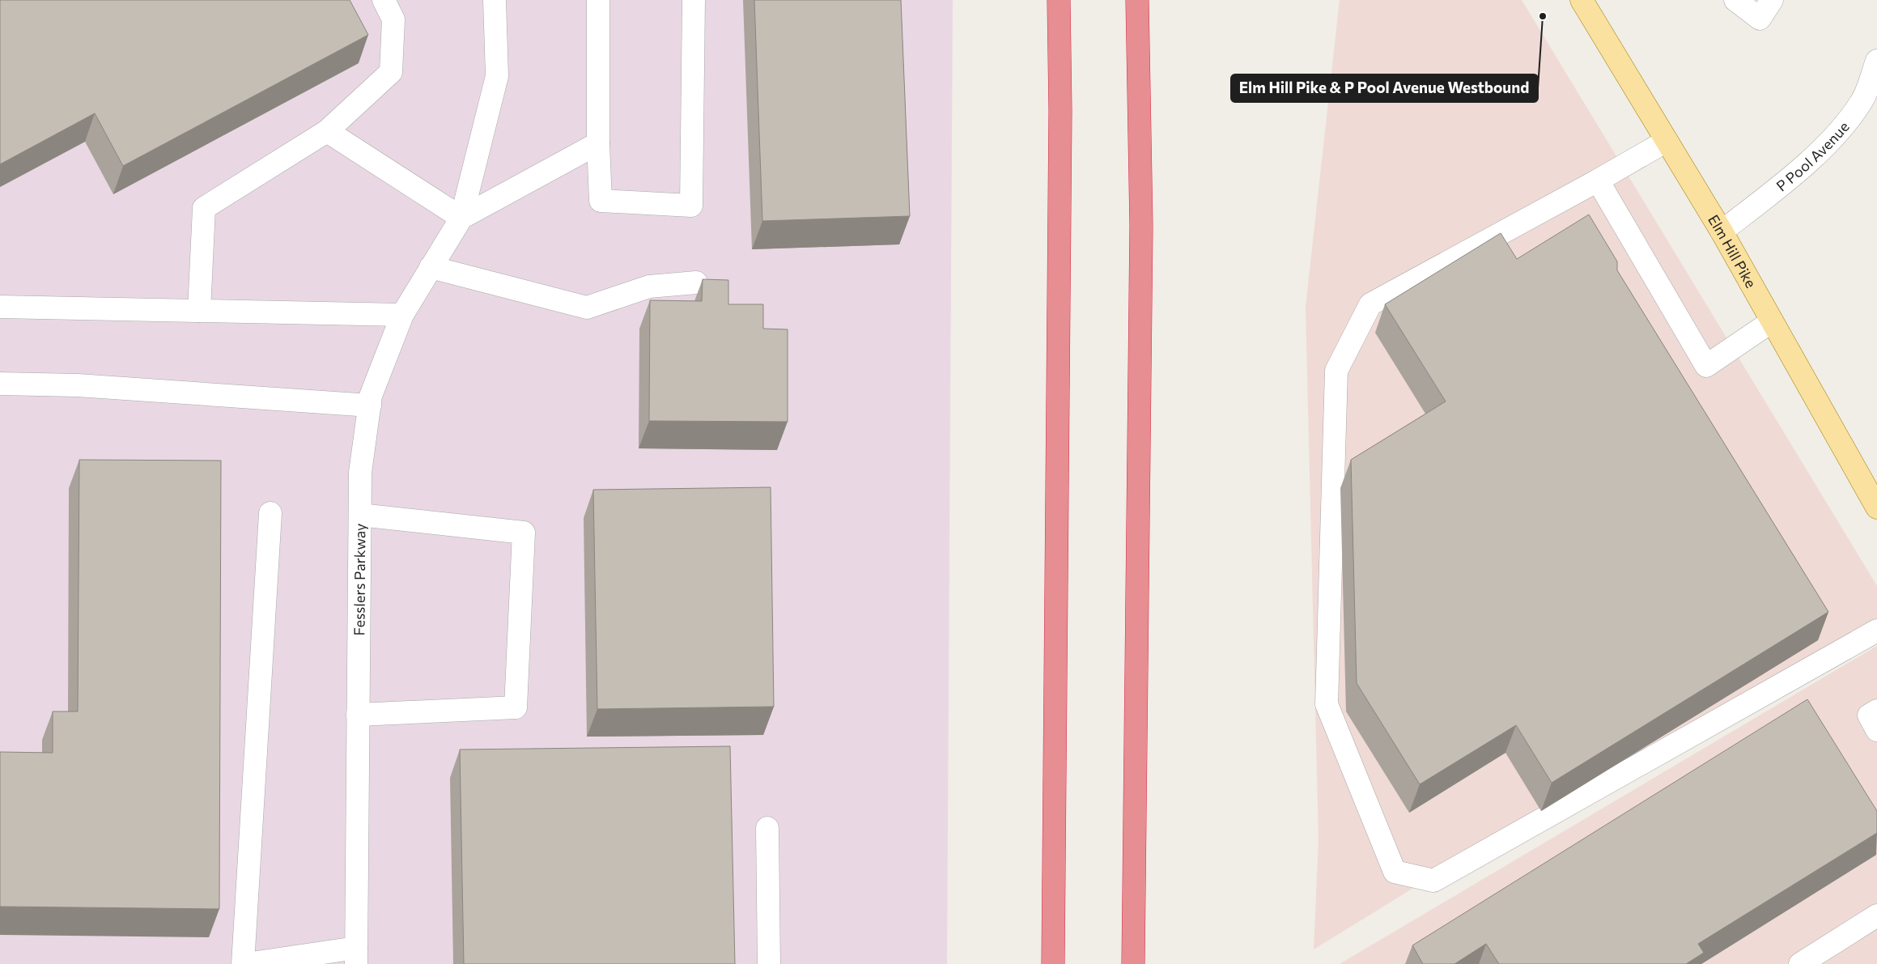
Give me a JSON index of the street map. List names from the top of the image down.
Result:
{
  "streets": {
    "main road": ["Elm Hill Pike"],
    "street": ["P Pool Avenue", "Fesslers Parkway"]
  },
  "crossings": [
    ["P Pool Avenue", "Elm Hill Pike"]
  ],
  "places": ["Elm Hill Pike & P Pool Avenue Westbound"]
}
